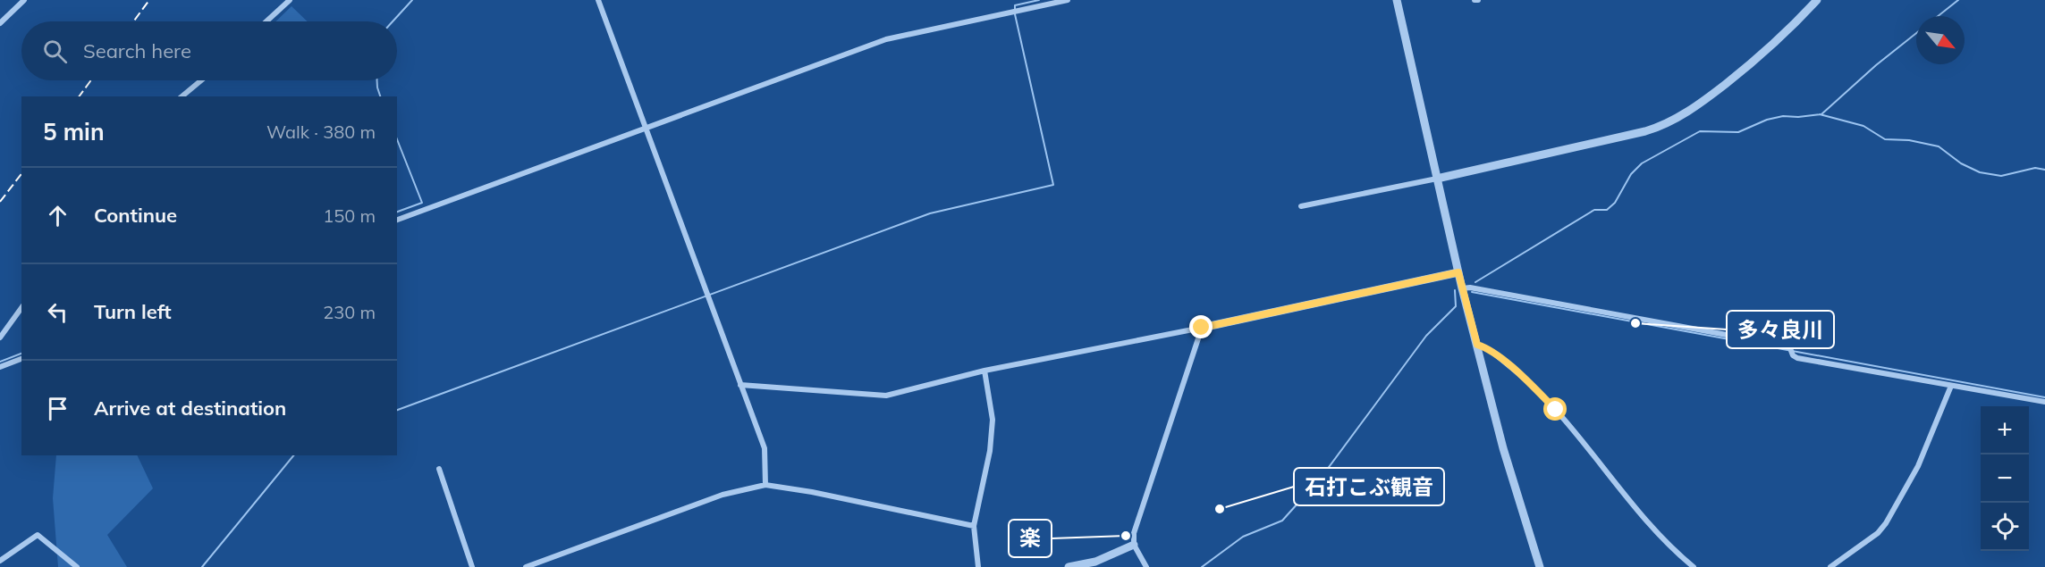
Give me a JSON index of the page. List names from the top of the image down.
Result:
{
  "places": ["多々良川", "石打こぶ観音", "楽"],
  "north": "bottom right",
  "page": {
    "search": "Search here",
    "heading": ["5 min", "Walk · 380 m"],
    "list": [
      ["Continue", "150 m"],
      ["Turn left", "230 m"],
      "Arrive at destination"
    ],
    "map_buttons": ["+", "−"]
  }
}
